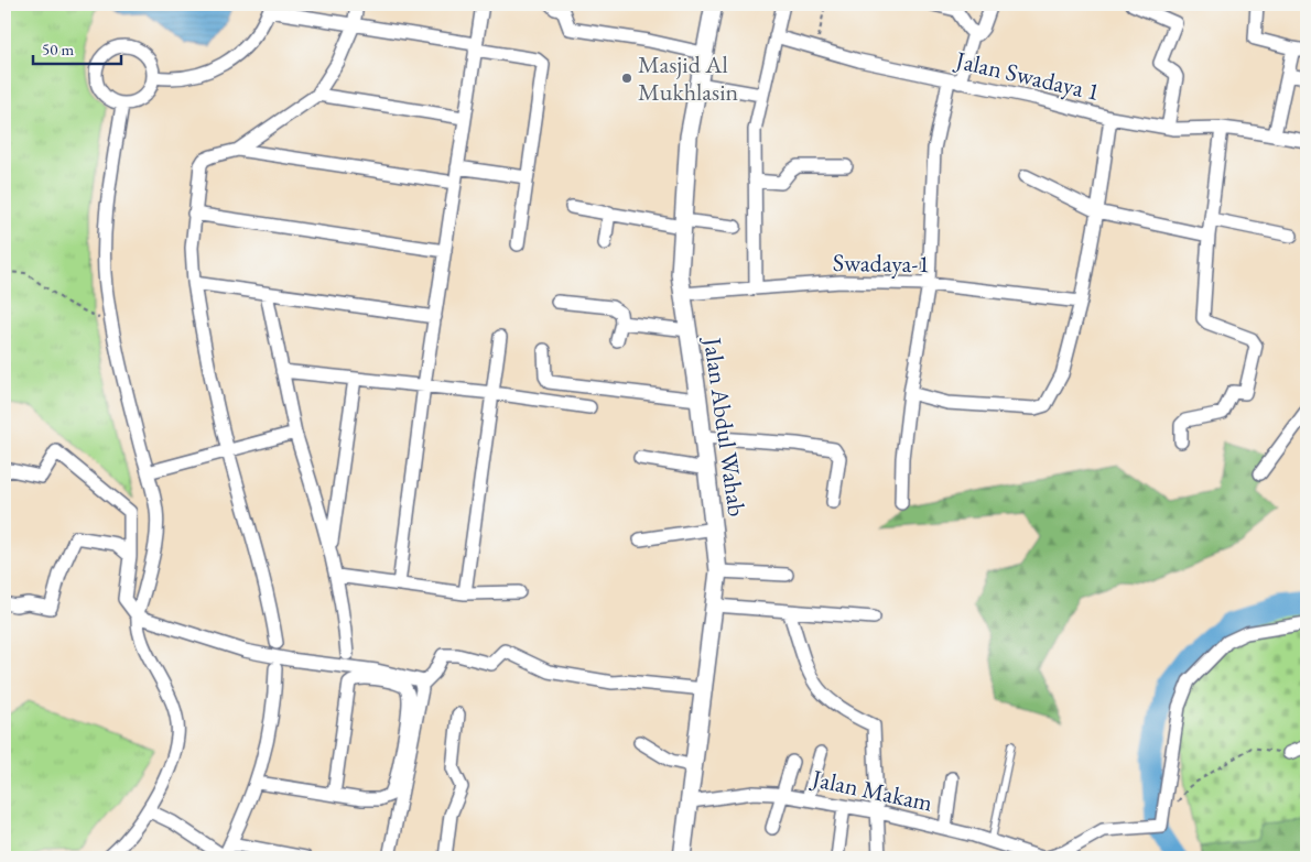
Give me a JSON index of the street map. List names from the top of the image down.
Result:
{
  "streets": {
    "street": [
      "Jalan Swadaya 1",
      "Swadaya-1",
      "Jalan Abdul Wahab",
      "Jalan Makam"
    ]
  },
  "crossings": [
    ["Swadaya-1", "Jalan Abdul Wahab"],
    ["Jalan Abdul Wahab", "Jalan Makam"]
  ],
  "places": ["Masjid Al Mukhlasin"],
  "scale_bar": "50 m"
}
